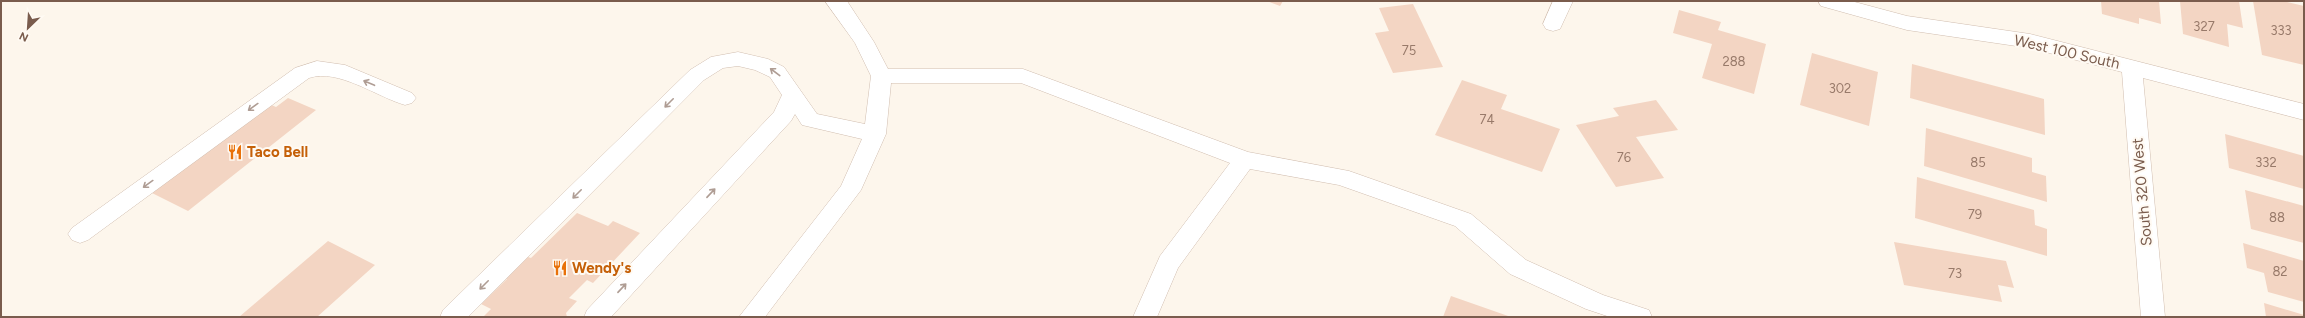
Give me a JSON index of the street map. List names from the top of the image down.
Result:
{
  "streets": {
    "street": ["West 100 South", "South 320 West"]
  },
  "crossings": [
    ["West 100 South", "South 320 West"]
  ],
  "places": {
    "restaurant": ["Taco Bell", "Wendy's"]
  },
  "house_numbers": [
    "327",
    "333",
    "75",
    "288",
    "302",
    "74",
    "76",
    "85",
    "332",
    "79",
    "88",
    "82",
    "73"
  ],
  "north": "bottom left"
}
